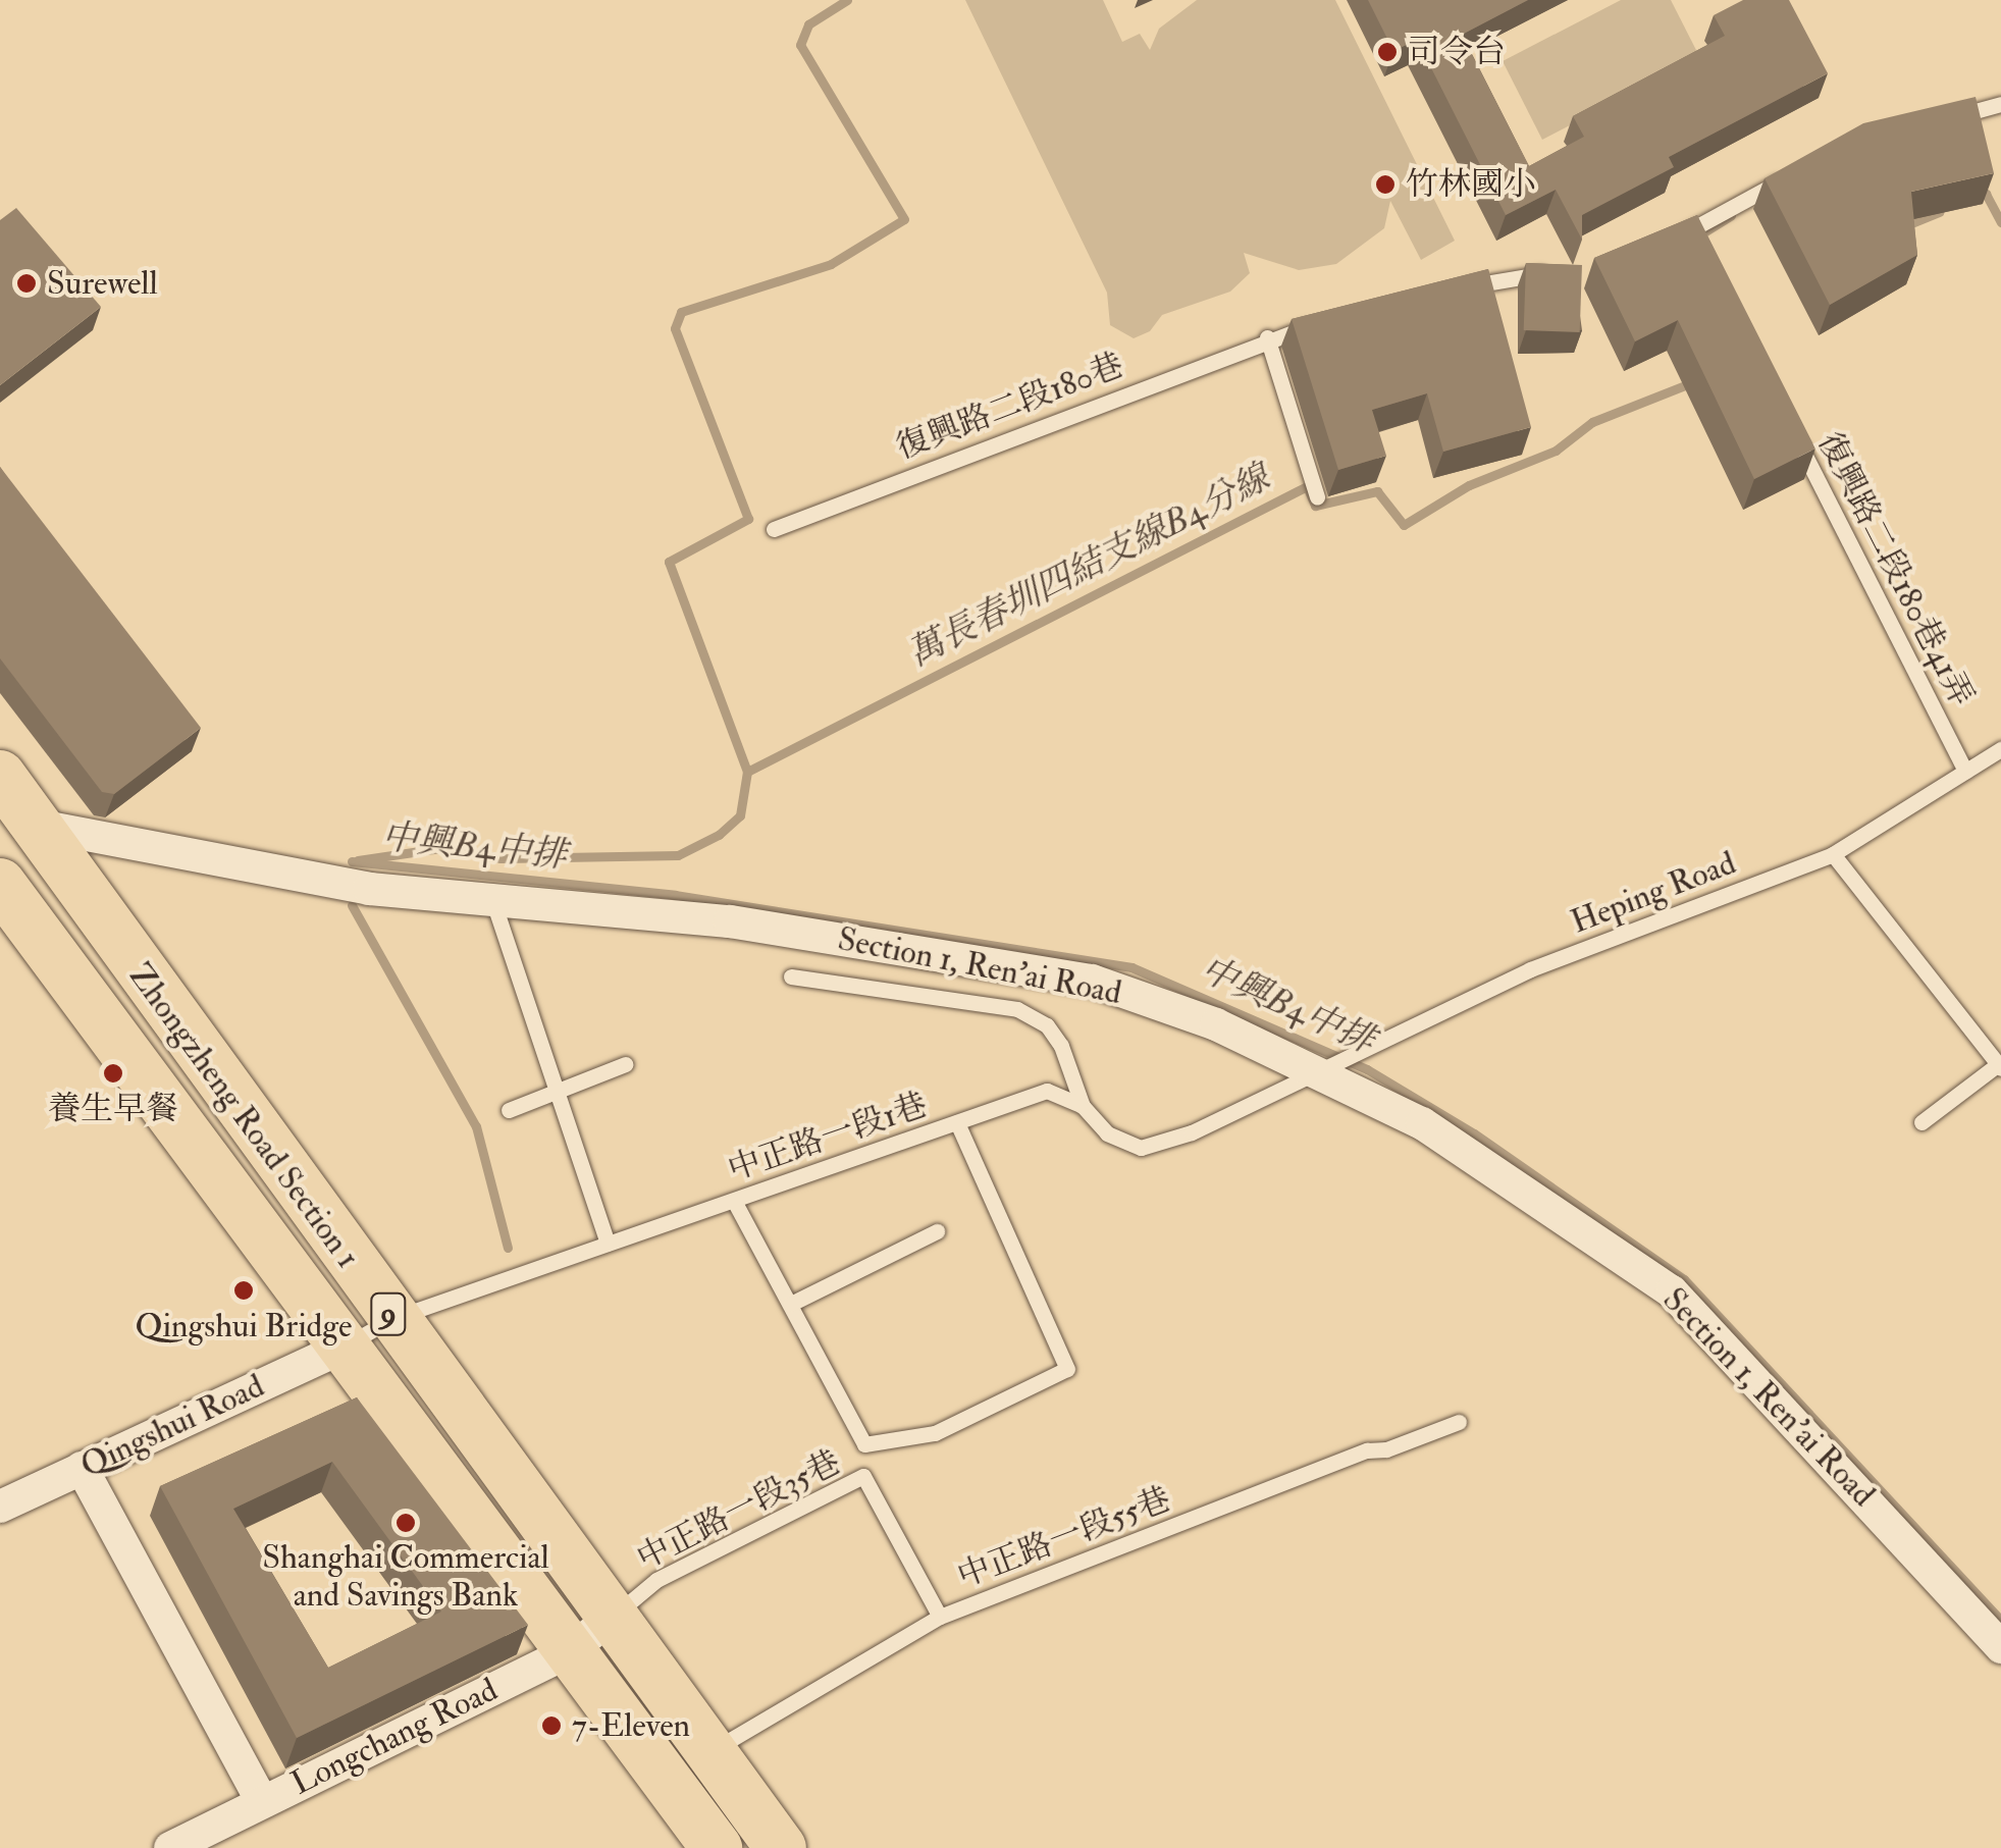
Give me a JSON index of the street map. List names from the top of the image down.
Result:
{
  "streets": {
    "main road": ["Zhongzheng Road Section 1", "9"],
    "street": ["Section 1, Ren'ai Road", "Qingshui Road", "Longchang Road"],
    "lane": [
      "復興路二段180巷",
      "復興路二段180巷41弄",
      "Heping Road",
      "中正路一段1巷",
      "中正路一段35巷",
      "中正路一段55巷"
    ]
  },
  "crossings": [
    ["復興路二段180巷41弄", "Heping Road"],
    ["Heping Road", "Section 1, Ren'ai Road"],
    ["Heping Road", "中正路一段1巷"],
    ["Section 1, Ren'ai Road", "Zhongzheng Road Section 1"],
    ["Section 1, Ren'ai Road", "中正路一段1巷"],
    ["Zhongzheng Road Section 1", "中正路一段1巷"],
    ["Zhongzheng Road Section 1", "Qingshui Road"],
    ["Zhongzheng Road Section 1", "中正路一段35巷"],
    ["Zhongzheng Road Section 1", "中正路一段55巷"],
    ["Zhongzheng Road Section 1", "Longchang Road"],
    ["中正路一段1巷", "Qingshui Road"],
    ["中正路一段35巷", "中正路一段55巷"],
    ["中正路一段35巷", "Longchang Road"]
  ],
  "water": ["萬長春圳四結支線B4分線", "中興B4中排"],
  "places": [
    "司令台",
    "竹林國小",
    "Surewell",
    "養生早餐",
    "Qingshui Bridge",
    "Shanghai Commercial and Savings Bank",
    "7-Eleven"
  ]
}
